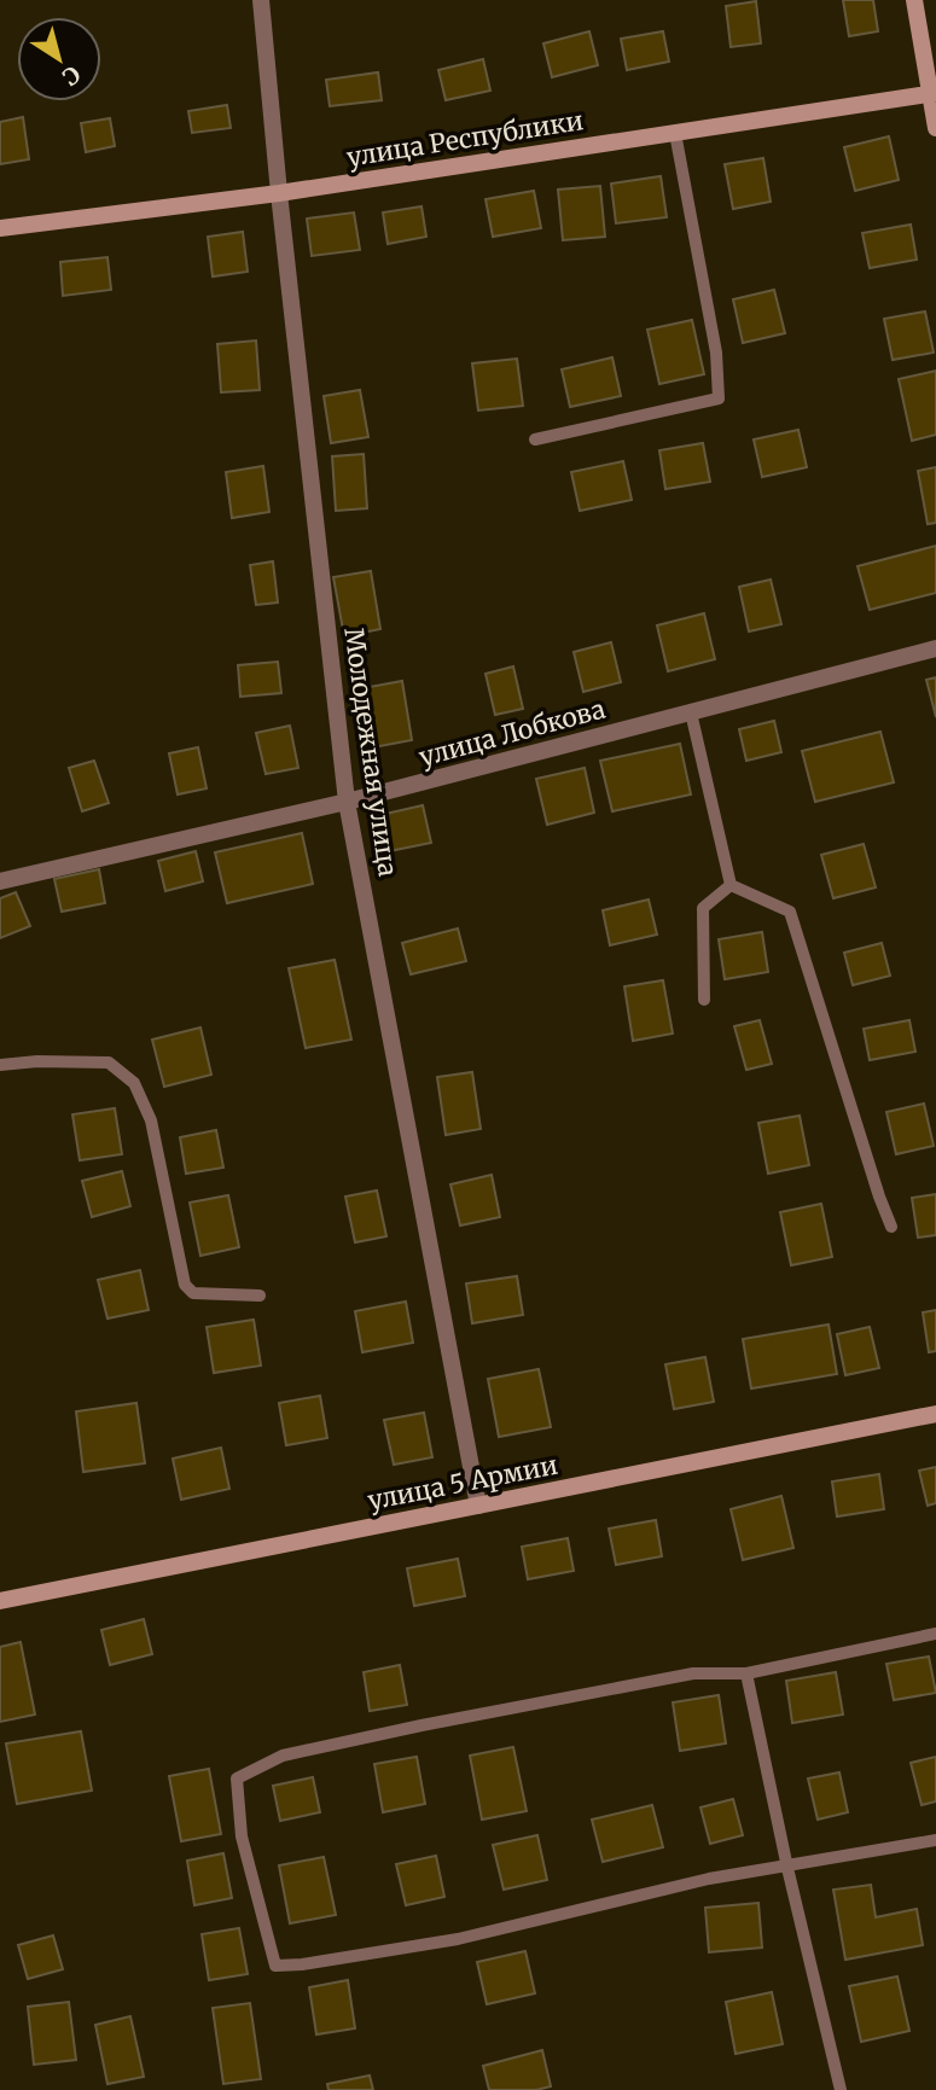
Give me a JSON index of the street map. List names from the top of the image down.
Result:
{
  "streets": {
    "main road": ["улица Республики", "улица 5 Армии"],
    "street": ["улица Лобкова", "Молодежная улица"]
  },
  "crossings": [
    ["улица Республики", "Молодежная улица"],
    ["улица Лобкова", "Молодежная улица"],
    ["Молодежная улица", "улица 5 Армии"]
  ],
  "north": "bottom right"
}
